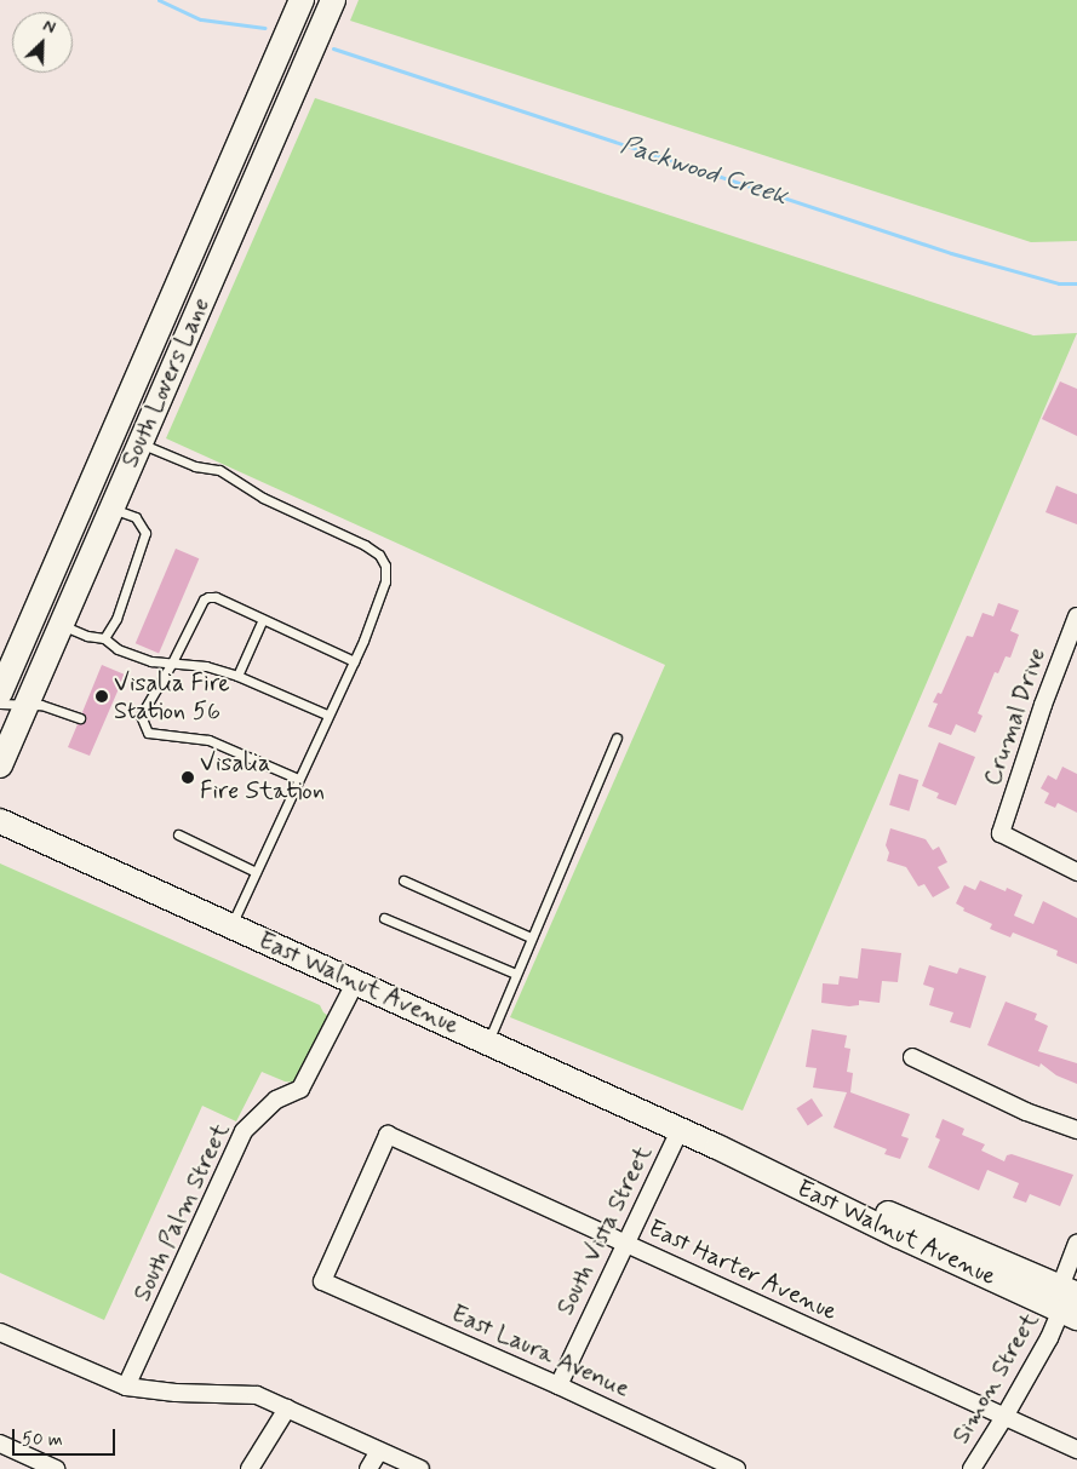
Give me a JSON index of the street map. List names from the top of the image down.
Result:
{
  "streets": {
    "main road": ["South Lovers Lane", "East Walnut Avenue"],
    "street": [
      "Crumal Drive",
      "South Palm Street",
      "South Vista Street",
      "East Harter Avenue",
      "East Laura Avenue",
      "Simon Street"
    ]
  },
  "crossings": [
    ["East Walnut Avenue", "South Palm Street"],
    ["East Walnut Avenue", "South Vista Street"],
    ["East Walnut Avenue", "Simon Street"],
    ["South Vista Street", "East Harter Avenue"],
    ["South Vista Street", "East Laura Avenue"],
    ["East Harter Avenue", "East Laura Avenue"],
    ["East Harter Avenue", "Simon Street"]
  ],
  "water": ["Packwood Creek"],
  "places": ["Visalia Fire Station 56", "Visalia Fire Station"],
  "scale_bar": "50 m",
  "north": "top right"
}
